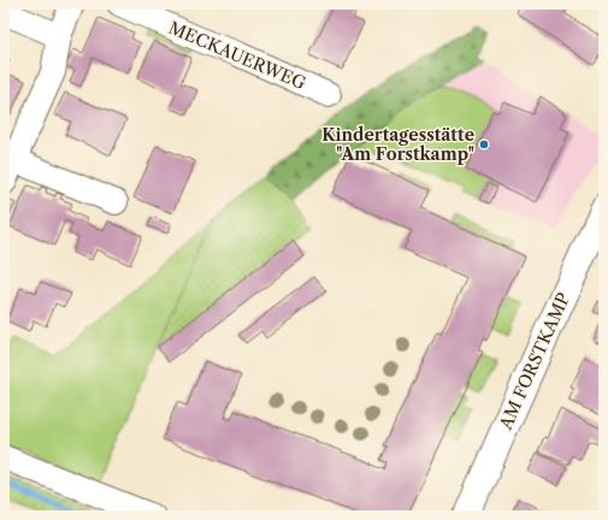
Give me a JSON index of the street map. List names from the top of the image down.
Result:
{
  "streets": {
    "street": ["MECKAUERWEG", "AM FORSTKAMP"]
  },
  "places": ["Kindertagesstätte \"Am Forstkamp\""]
}
